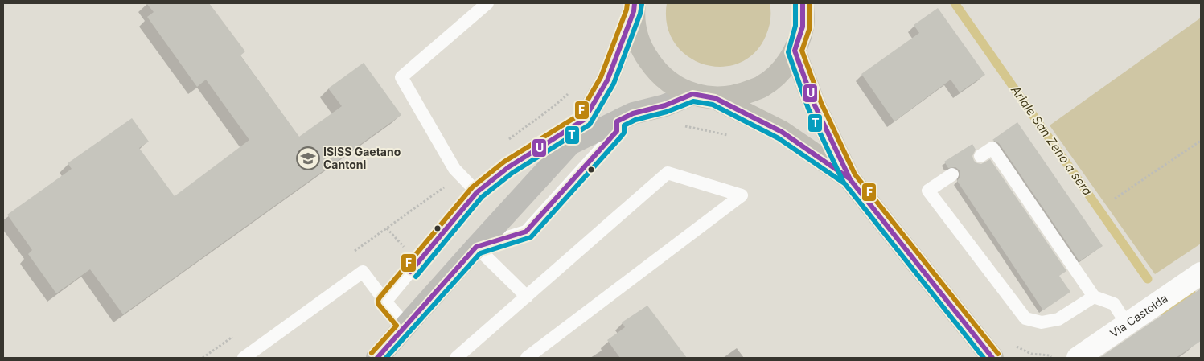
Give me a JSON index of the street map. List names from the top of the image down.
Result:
{
  "streets": {
    "street": ["Via Castolda"]
  },
  "water": ["Ariale San Zeno a sera"],
  "places": {
    "school or university": ["ISISS Gaetano Cantoni"]
  },
  "lines": ["transit line U", "transit line T", "transit line F"]
}
